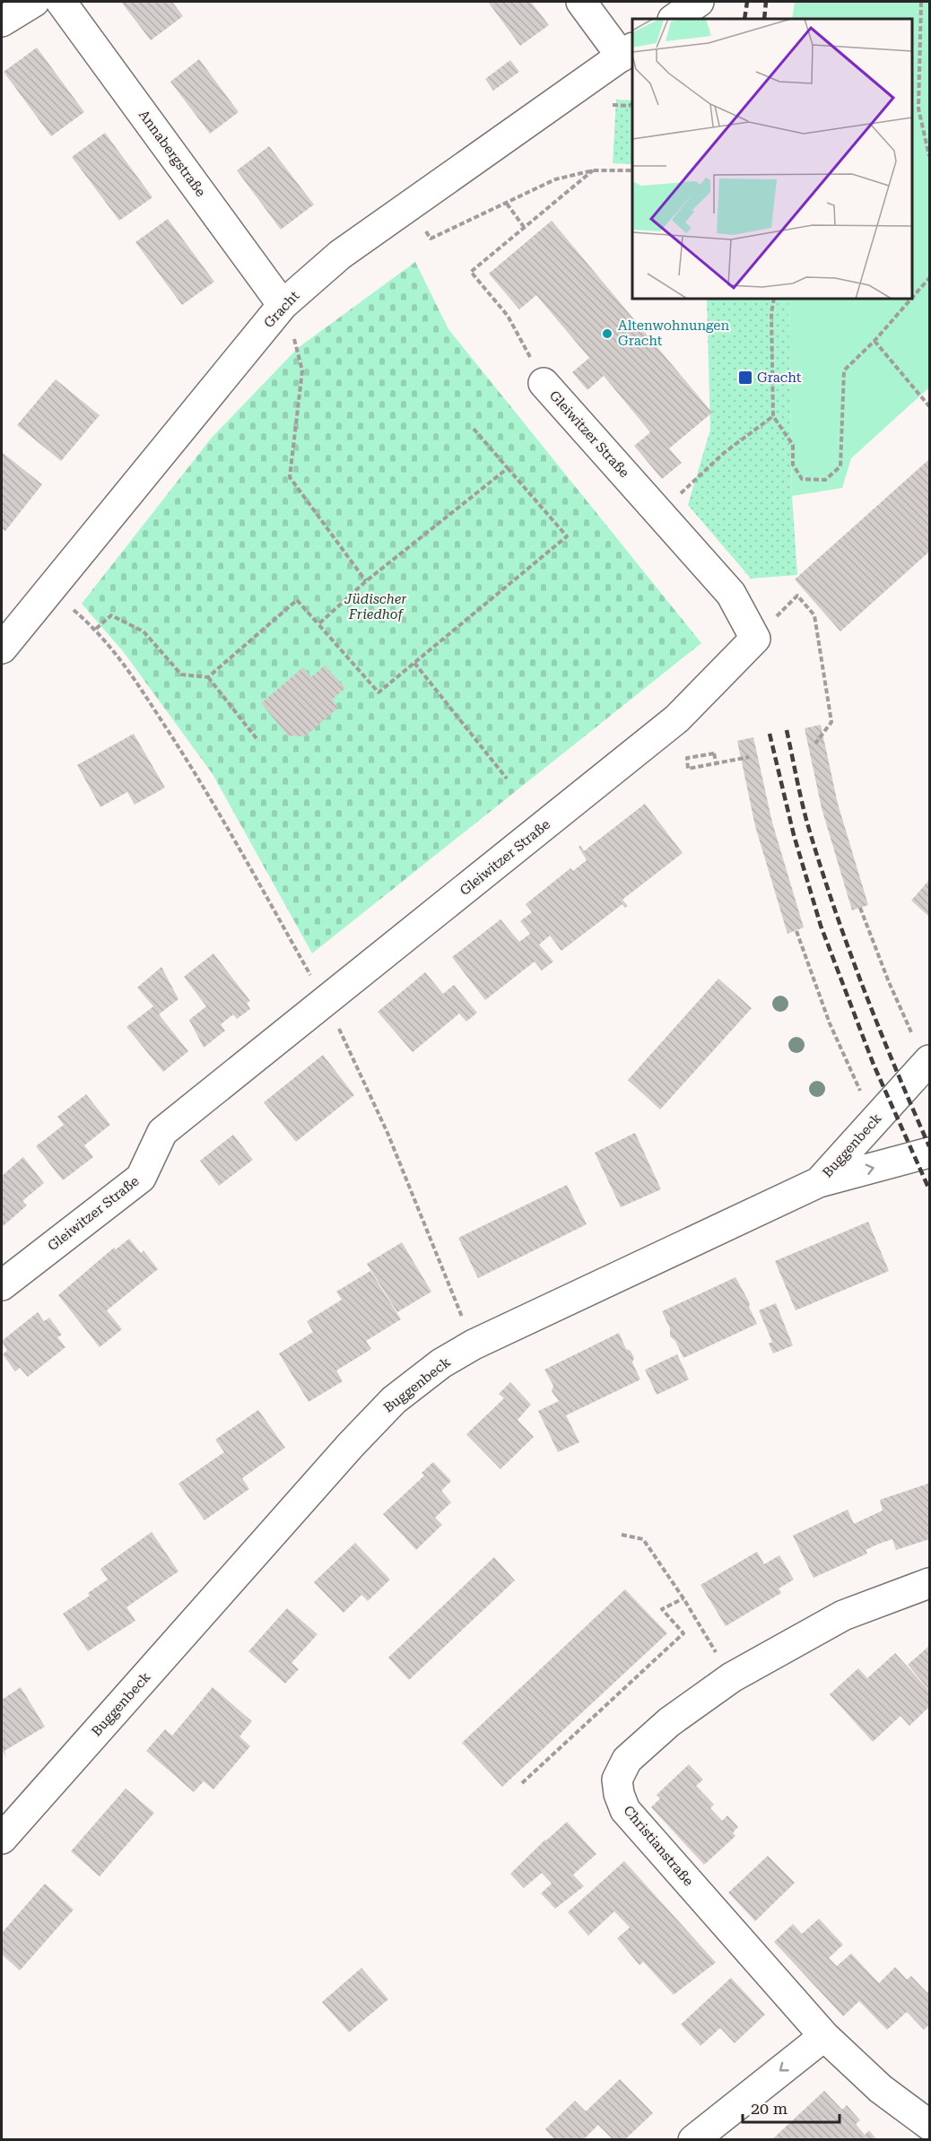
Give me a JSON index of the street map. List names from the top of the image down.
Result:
{
  "streets": {
    "street": [
      "Annabergstraße",
      "Gracht",
      "Gleiwitzer Straße",
      "Buggenbeck",
      "Christianstraße"
    ]
  },
  "crossings": [
    ["Annabergstraße", "Gracht"]
  ],
  "parks": ["Jüdischer Friedhof"],
  "places": {
    "other": ["Altenwohnungen Gracht"],
    "transit": ["Gracht"]
  },
  "scale_bar": "20 m"
}
